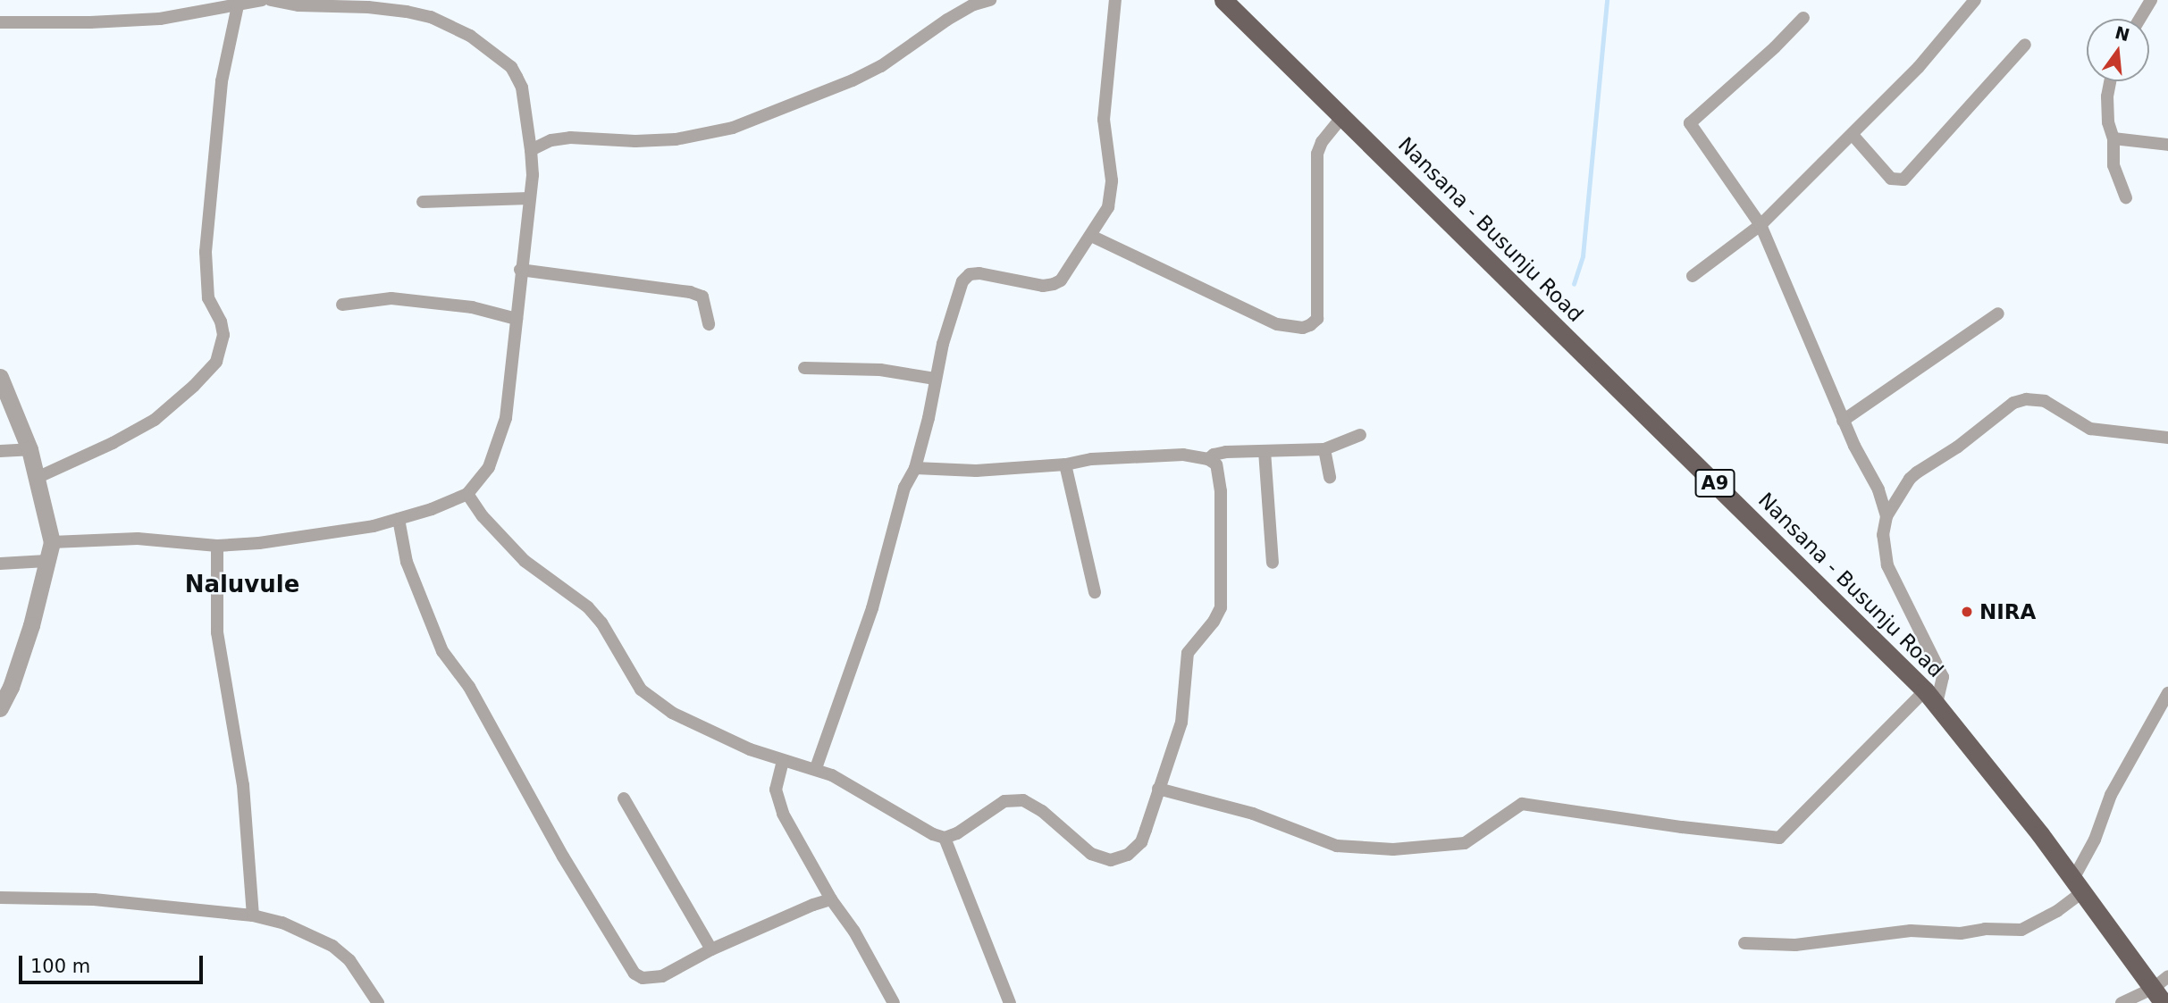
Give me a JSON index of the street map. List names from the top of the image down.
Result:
{
  "streets": {
    "main road": ["Nansana - Busunju Road", "A9"]
  },
  "districts": ["Naluvule"],
  "places": ["NIRA"],
  "scale_bar": "100 m",
  "north": "top"
}
